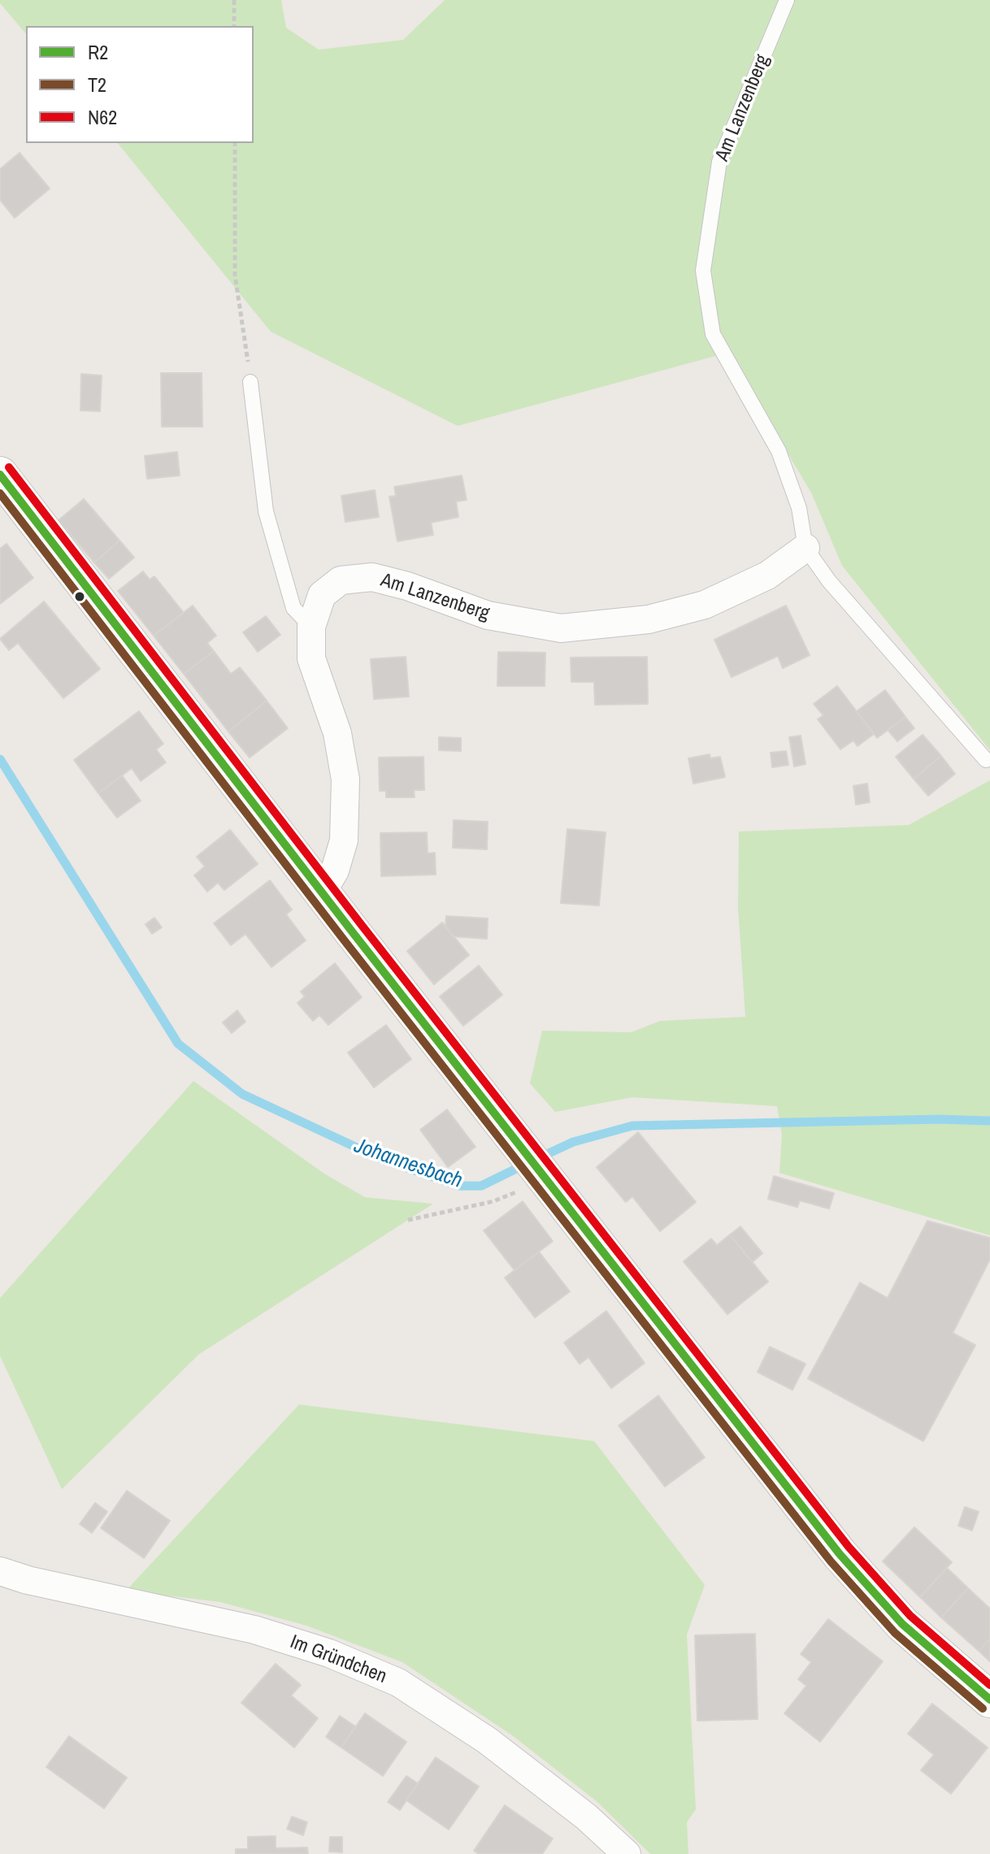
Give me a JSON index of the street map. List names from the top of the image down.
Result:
{
  "streets": {
    "street": ["Am Lanzenberg", "Im Gründchen"]
  },
  "water": ["Johannesbach"],
  "lines": ["transit line N62", "transit line R2", "transit line T2"],
  "legend": ["R2", "T2", "N62"]
}
